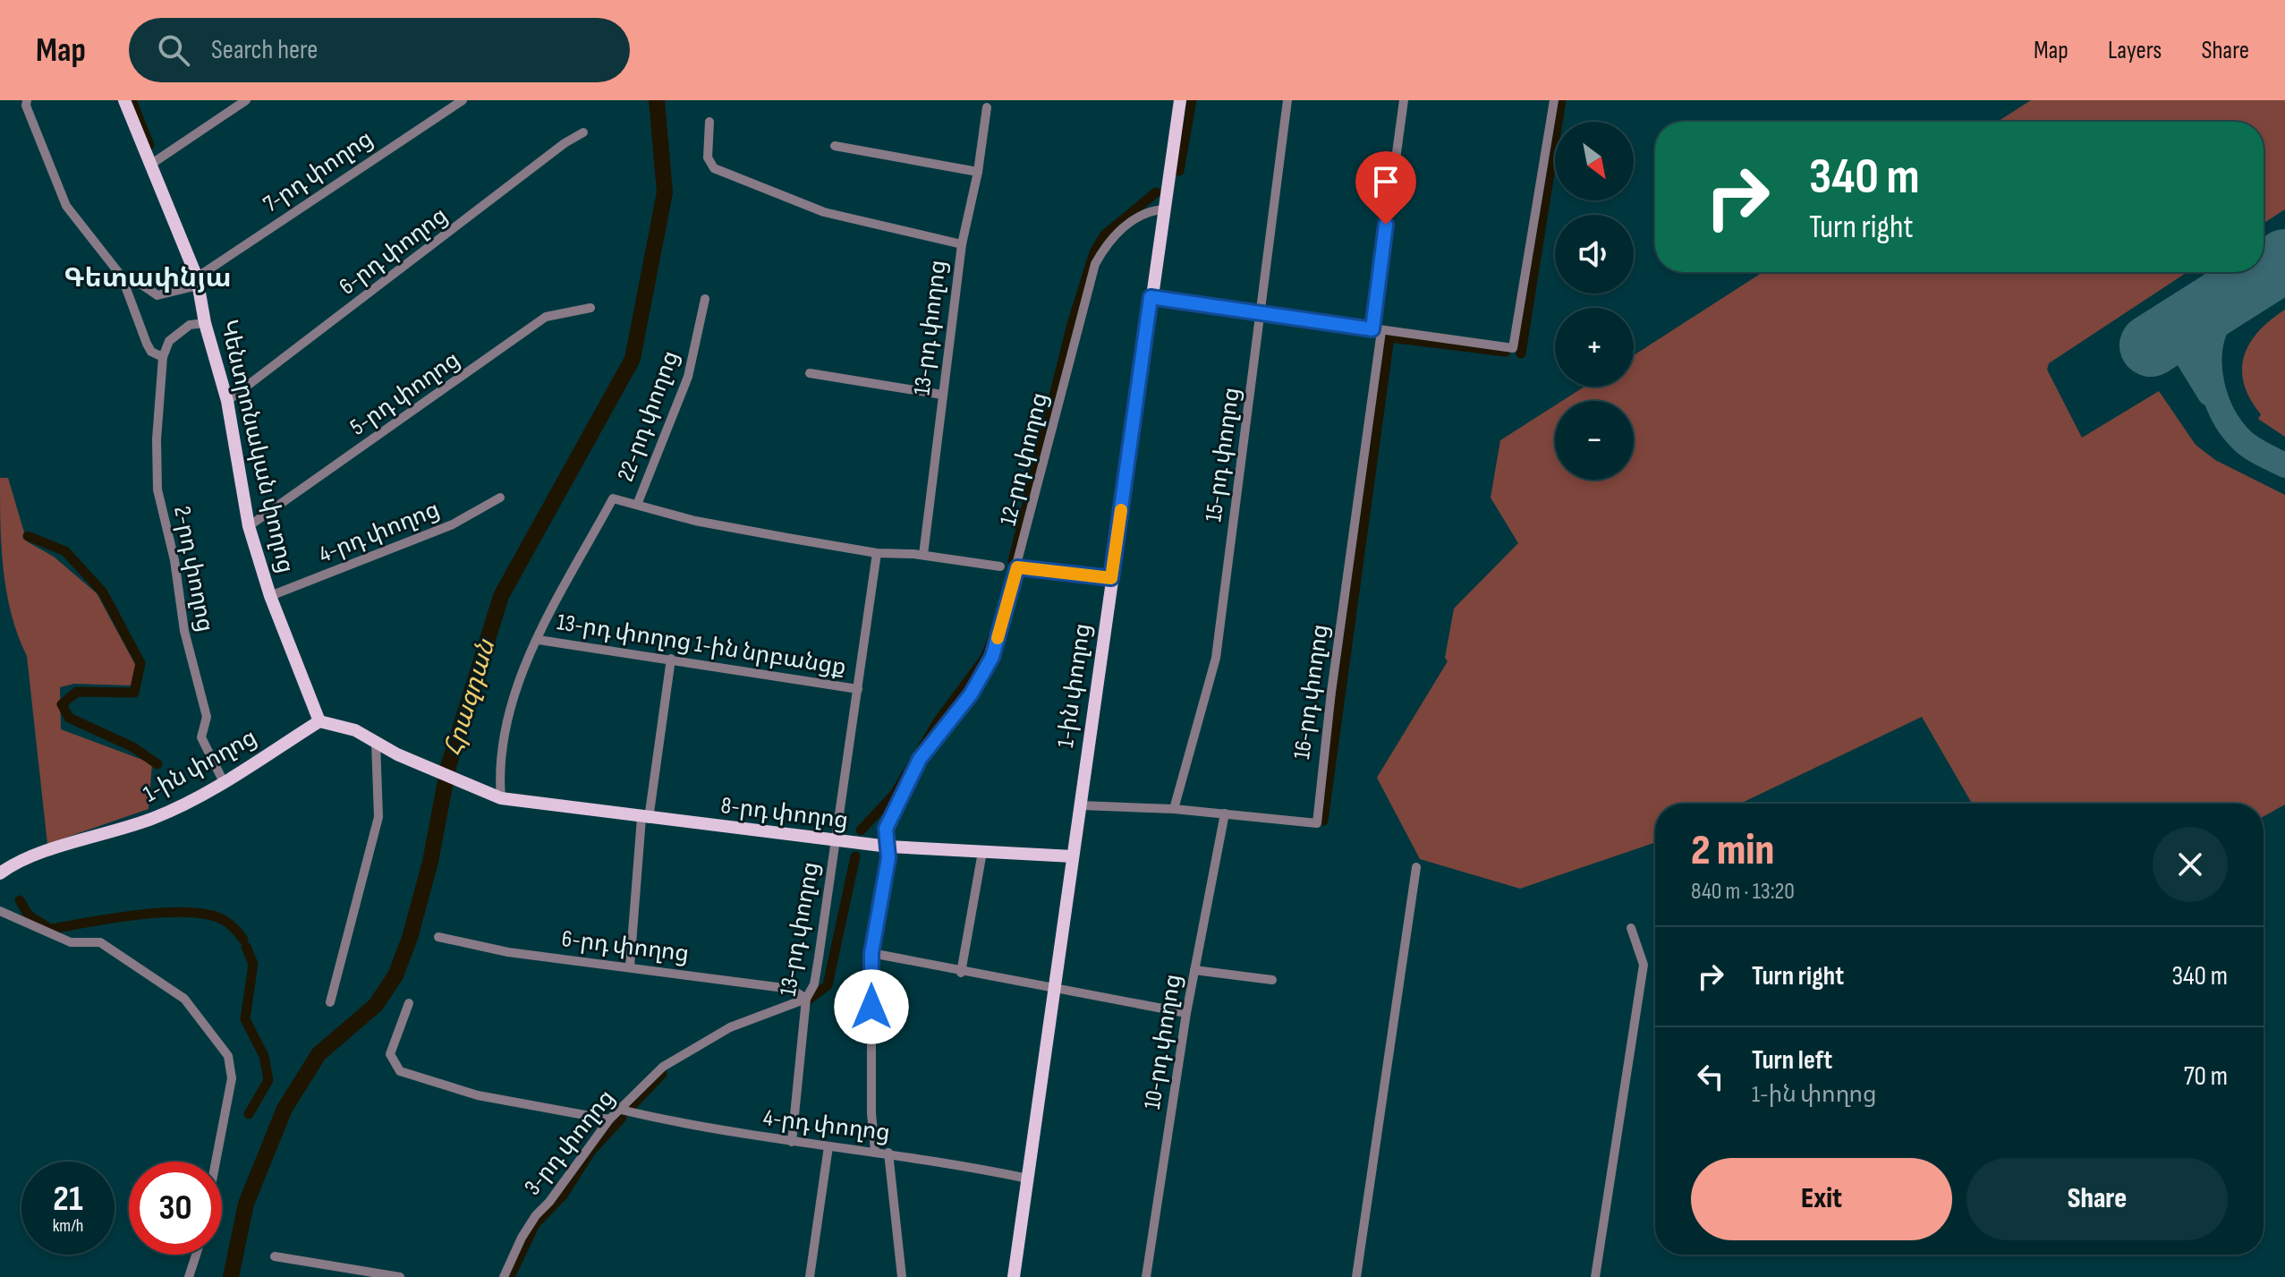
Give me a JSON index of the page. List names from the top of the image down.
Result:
{
  "streets": {
    "main road": ["Կենտրոնական փողոց", "1-ին փողոց", "8-րդ փողոց"],
    "street": [
      "7-րդ փողոց",
      "6-րդ փողոց",
      "13-րդ փողոց",
      "5-րդ փողոց",
      "22-րդ փողոց",
      "15-րդ փողոց",
      "12-րդ փողոց",
      "4-րդ փողոց",
      "2-րդ փողոց",
      "13-րդ փողոց 1-ին նրբանցք",
      "16-րդ փողոց",
      "10-րդ փողոց",
      "3-րդ փողոց"
    ]
  },
  "crossings": [
    ["7-րդ փողոց", "Կենտրոնական փողոց"],
    ["6-րդ փողոց", "13-րդ փողոց"],
    ["6-րդ փողոց", "Կենտրոնական փողոց"],
    ["6-րդ փողոց", "3-րդ փողոց"],
    ["13-րդ փողոց", "4-րդ փողոց"],
    ["13-րդ փողոց", "13-րդ փողոց 1-ին նրբանցք"],
    ["13-րդ փողոց", "8-րդ փողոց"],
    ["13-րդ փողոց", "3-րդ փողոց"],
    ["5-րդ փողոց", "Կենտրոնական փողոց"],
    ["Կենտրոնական փողոց", "4-րդ փողոց"],
    ["Կենտրոնական փողոց", "1-ին փողոց"],
    ["15-րդ փողոց", "16-րդ փողոց"],
    ["12-րդ փողոց", "4-րդ փողոց"],
    ["12-րդ փողոց", "1-ին փողոց"],
    ["12-րդ փողոց", "8-րդ փողոց"],
    ["4-րդ փողոց", "1-ին փողոց"],
    ["4-րդ փողոց", "3-րդ փողոց"],
    ["2-րդ փողոց", "1-ին փողոց"],
    ["1-ին փողոց", "16-րդ փողոց"],
    ["1-ին փողոց", "8-րդ փողոց"],
    ["16-րդ փողոց", "10-րդ փողոց"]
  ],
  "districts": ["Գետափնյա"],
  "water": ["Հրազդան"],
  "north": "bottom right",
  "page": {
    "header": "Map",
    "search": "Search here",
    "nav": ["Map", "Layers", "Share"],
    "map_buttons": ["+", "−"],
    "turn": ["340 m", "Turn right"],
    "heading": ["2 min", "840 m · 13:20"],
    "list": [
      {
        "name": "Turn right",
        "value": "340 m"
      },
      {
        "name": "Turn left",
        "note": "1-ին փողոց",
        "value": "70 m"
      }
    ],
    "buttons": ["Exit", "Share"],
    "speed": "21 km/h",
    "limit": "30"
  }
}
